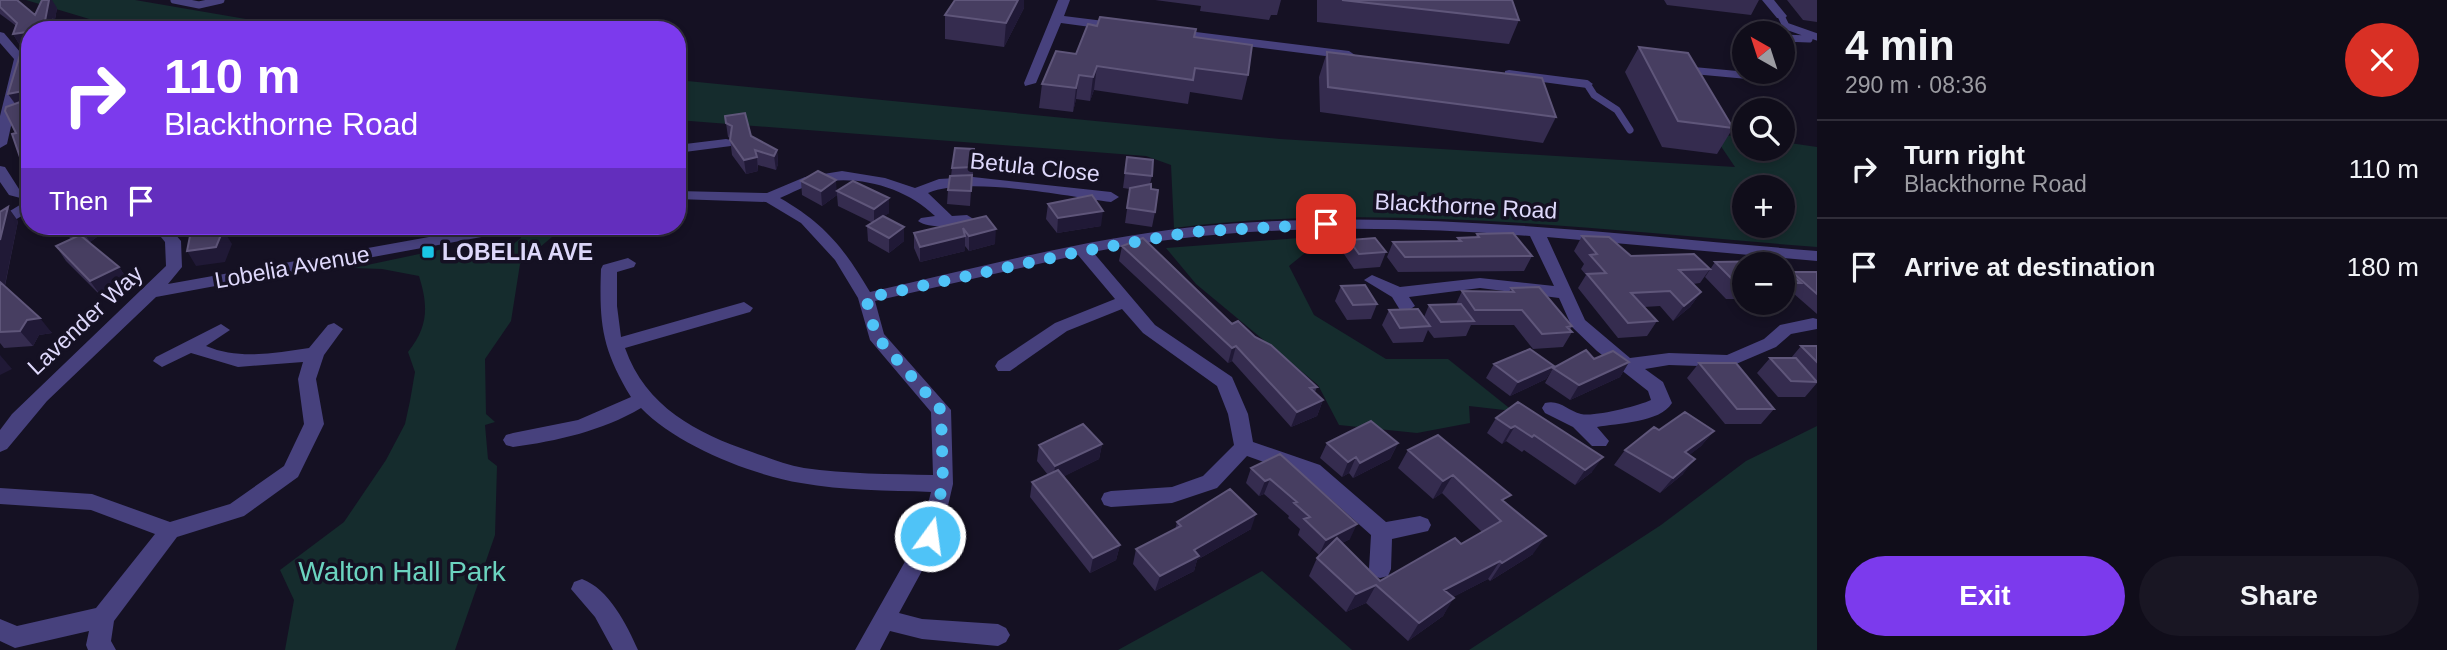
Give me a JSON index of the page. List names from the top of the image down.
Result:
{
  "streets": {
    "street": [
      "Betula Close",
      "Blackthorne Road",
      "Lobelia Avenue",
      "Lavender Way"
    ]
  },
  "crossings": [
    ["Lobelia Avenue", "Lavender Way"]
  ],
  "parks": ["Walton Hall Park"],
  "places": {
    "transit": ["LOBELIA AVE"]
  },
  "north": "top left",
  "page": {
    "heading": ["4 min", "290 m · 08:36"],
    "map_buttons": ["+", "−"],
    "turn": ["110 m", "Blackthorne Road"],
    "list": [
      {
        "name": "Turn right",
        "note": "Blackthorne Road",
        "value": "110 m"
      },
      {
        "name": "Arrive at destination",
        "value": "180 m"
      }
    ],
    "then": "Then",
    "buttons": ["Exit", "Share"]
  }
}
